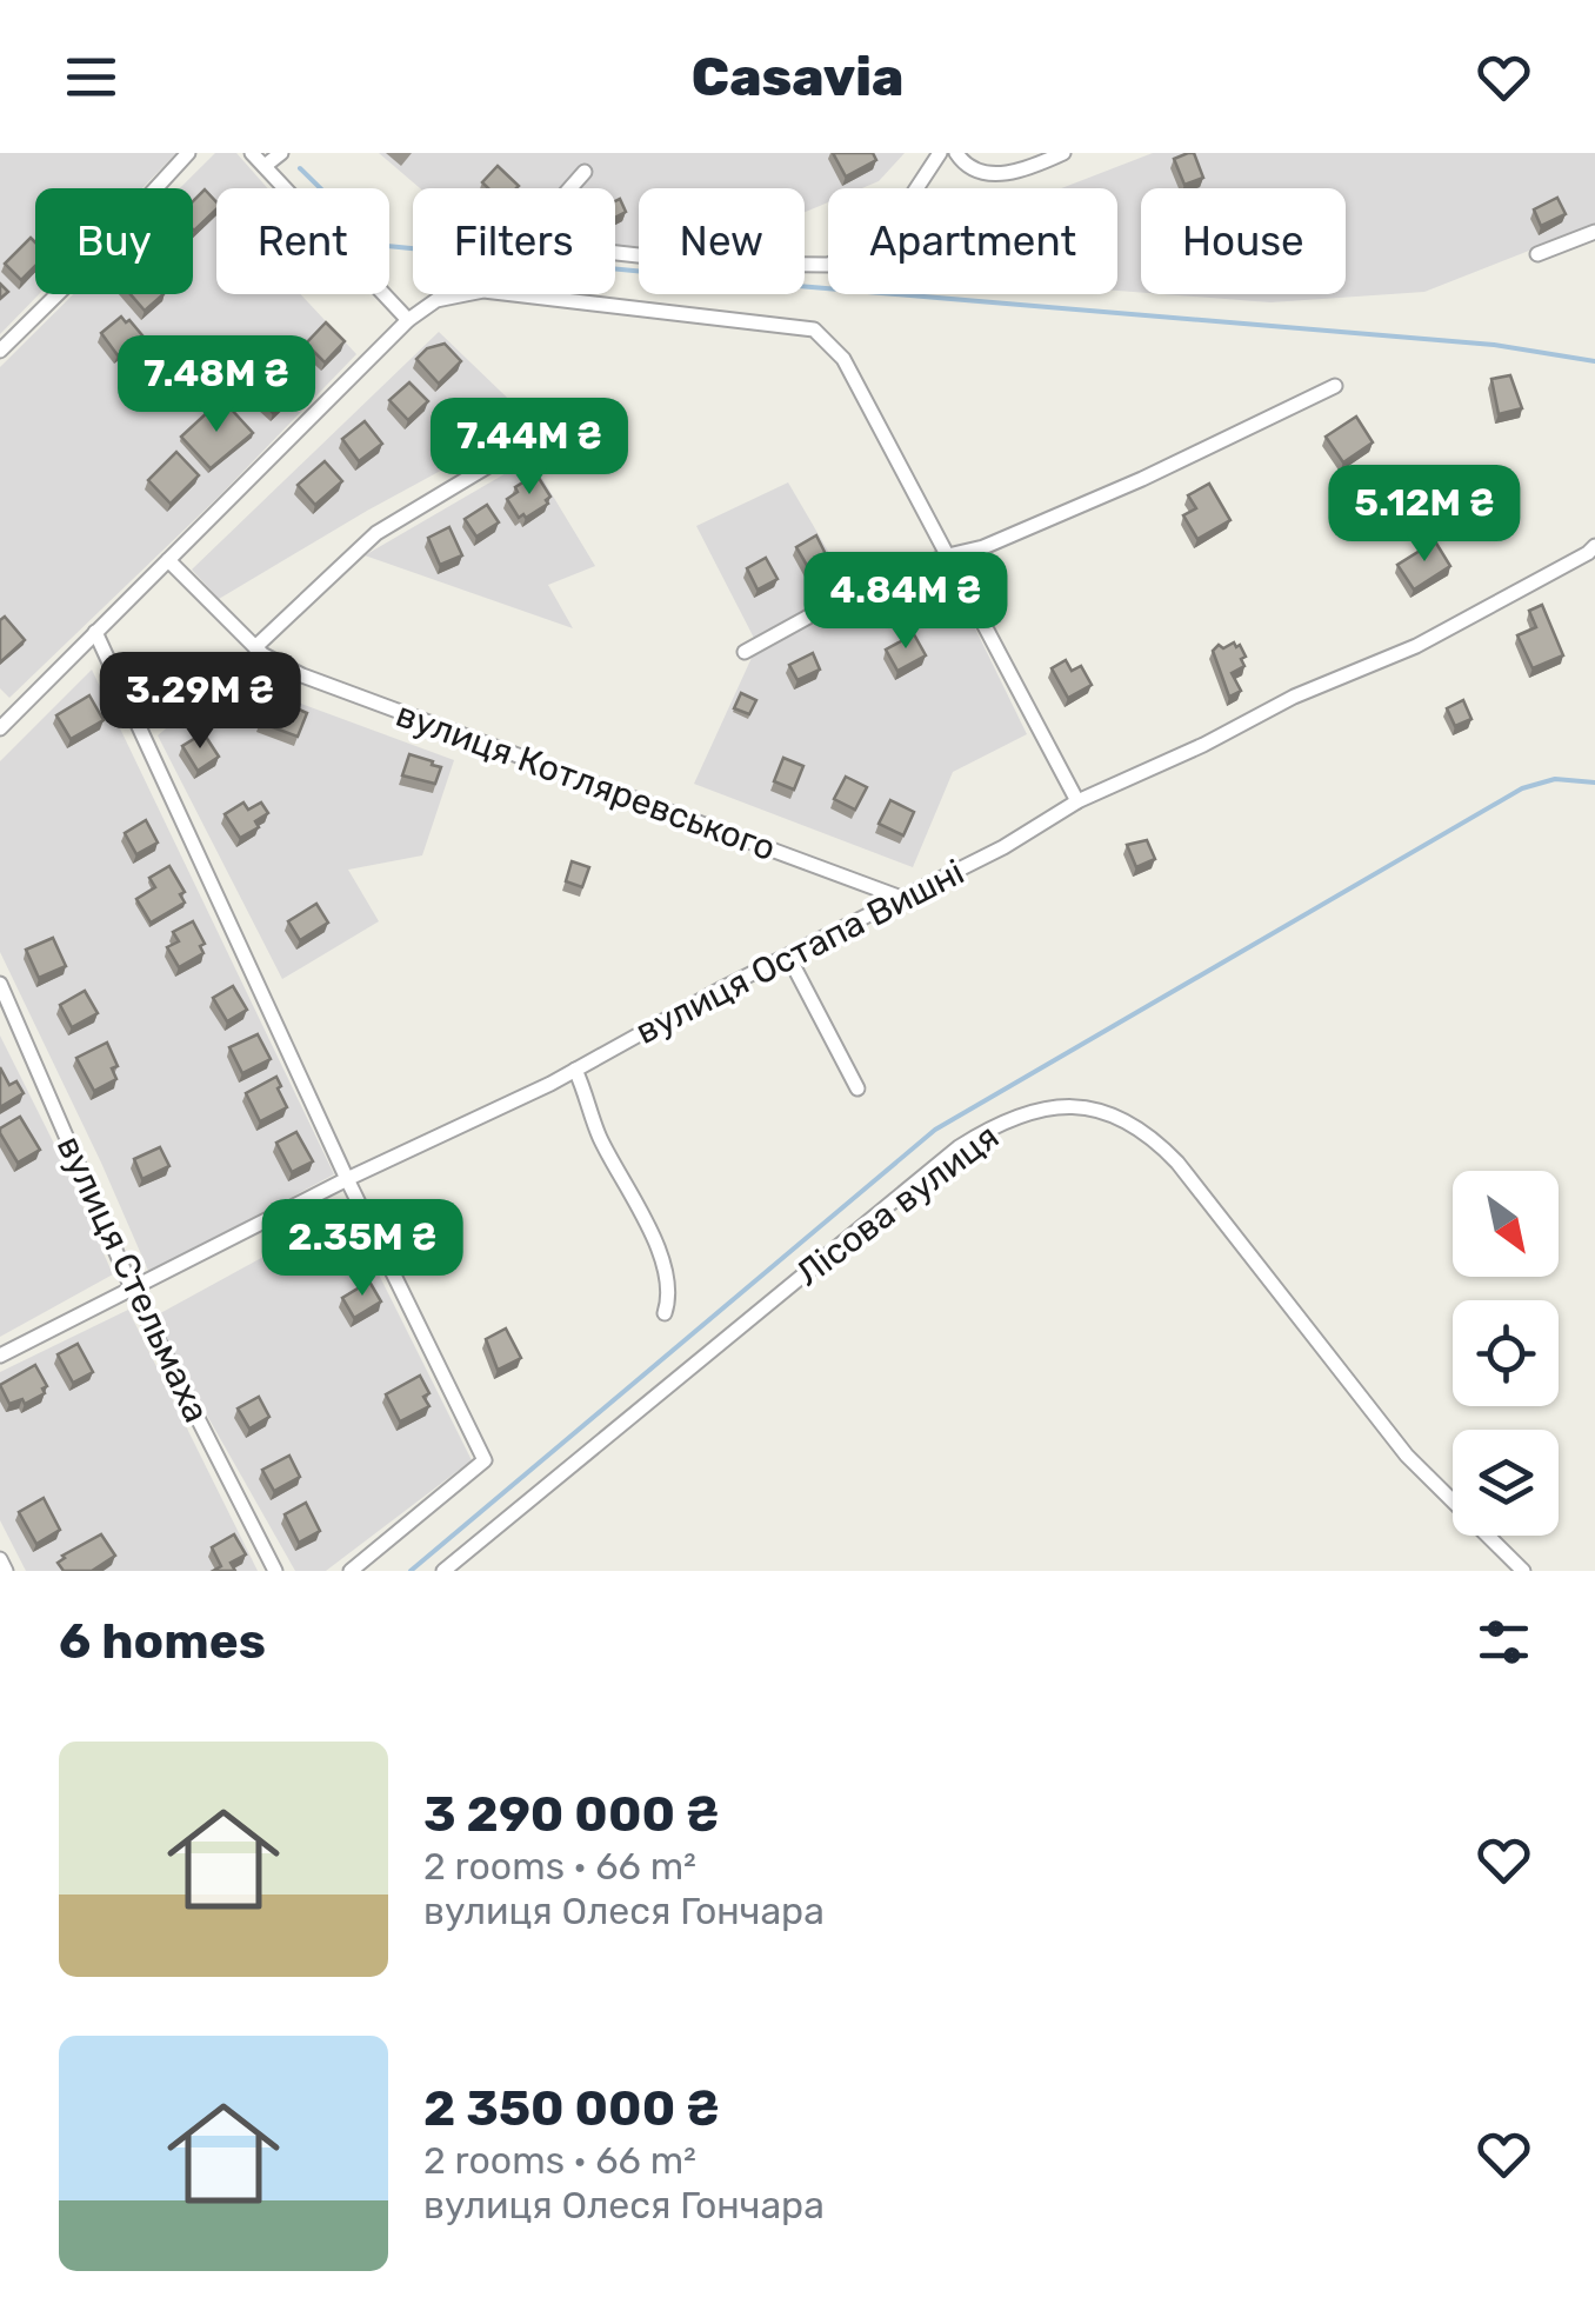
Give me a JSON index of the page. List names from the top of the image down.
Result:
{
  "streets": {
    "street": [
      "вулиця Котляревського",
      "вулиця Остапа Вишні",
      "Лісова вулиця",
      "вулиця Стельмаха"
    ]
  },
  "crossings": [
    ["вулиця Котляревського", "вулиця Остапа Вишні"],
    ["вулиця Остапа Вишні", "вулиця Стельмаха"]
  ],
  "north": "bottom right",
  "page": {
    "header": "Casavia",
    "chip": [
      "Buy",
      "Rent",
      "Filters",
      "New",
      "Apartment",
      "House"
    ],
    "price": [
      "7.48M ₴",
      "7.44M ₴",
      "5.12M ₴",
      "4.84M ₴",
      "3.29M ₴",
      "2.35M ₴"
    ],
    "heading": "6 homes",
    "list": [
      {
        "name": "3 290 000 ₴",
        "note": "2 rooms · 66 m² · вулиця Олеся Гончара"
      },
      {
        "name": "2 350 000 ₴",
        "note": "2 rooms · 66 m² · вулиця Олеся Гончара"
      }
    ]
  }
}
